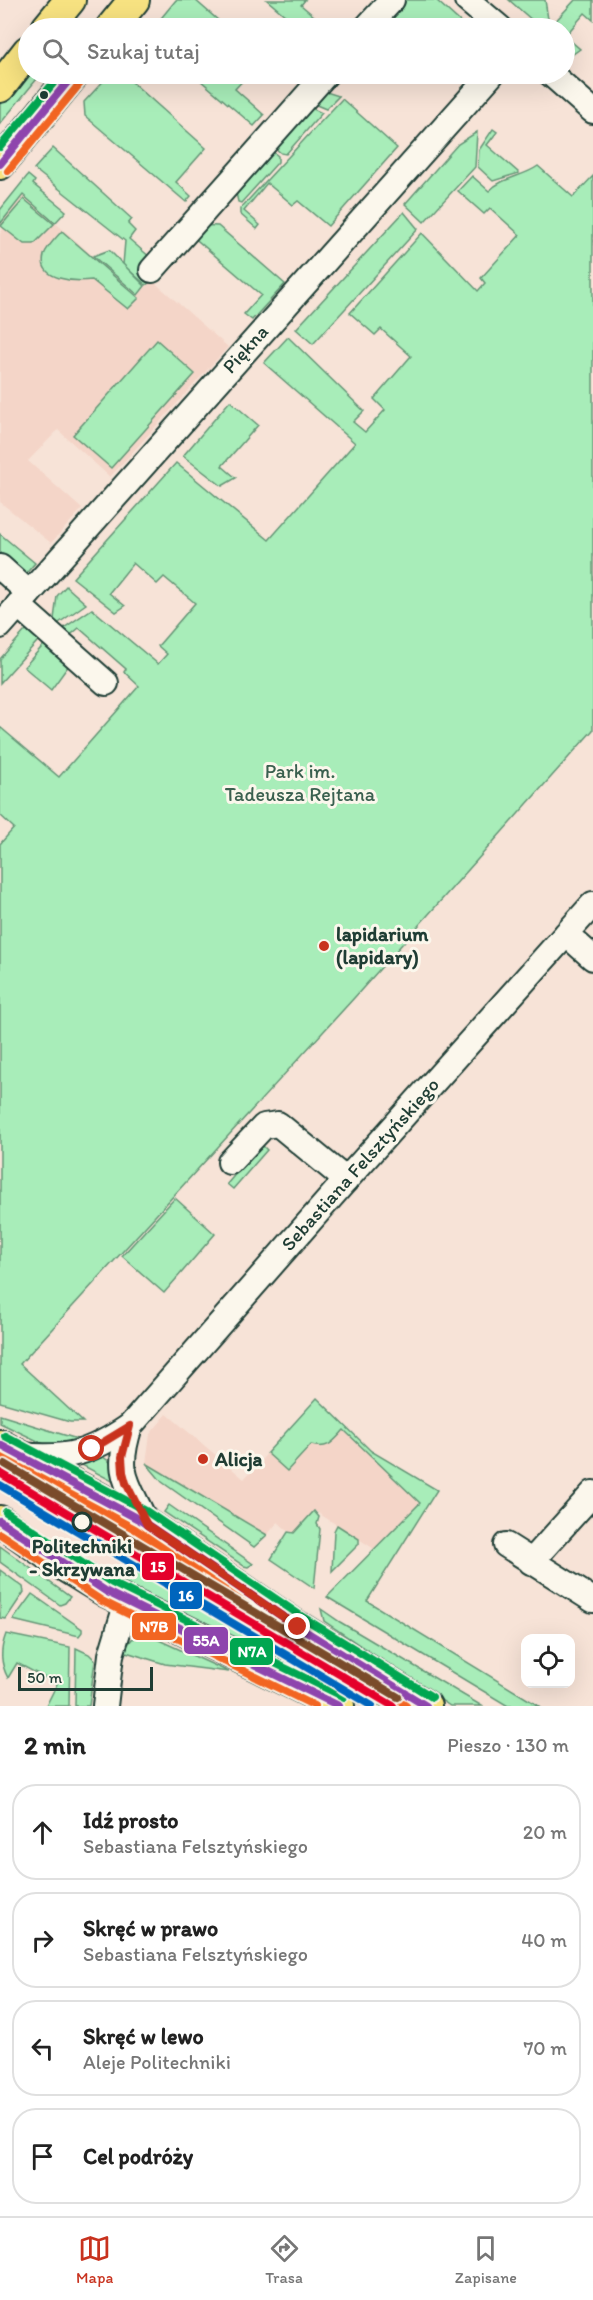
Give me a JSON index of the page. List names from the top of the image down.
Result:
{
  "streets": {
    "street": ["Piękna", "Sebastiana Felsztyńskiego"]
  },
  "parks": ["Park im. Tadeusza Rejtana"],
  "places": ["lapidarium (lapidary)", "Alicja", "Politechniki - Skrzywana"],
  "lines": [
    "transit line 55A",
    "transit line N7B",
    "transit line N7A",
    "transit line 15",
    "transit line 16"
  ],
  "scale_bar": "50 m",
  "page": {
    "search": "Szukaj tutaj",
    "scale": "50 m",
    "heading": ["2 min", "Pieszo · 130 m"],
    "list": [
      ["Idź prosto", "Sebastiana Felsztyńskiego", "20 m"],
      ["Skręć w prawo", "Sebastiana Felsztyńskiego", "40 m"],
      ["Skręć w lewo", "Aleje Politechniki", "70 m"],
      "Cel podróży"
    ],
    "nav": ["Mapa", "Trasa", "Zapisane"]
  }
}
